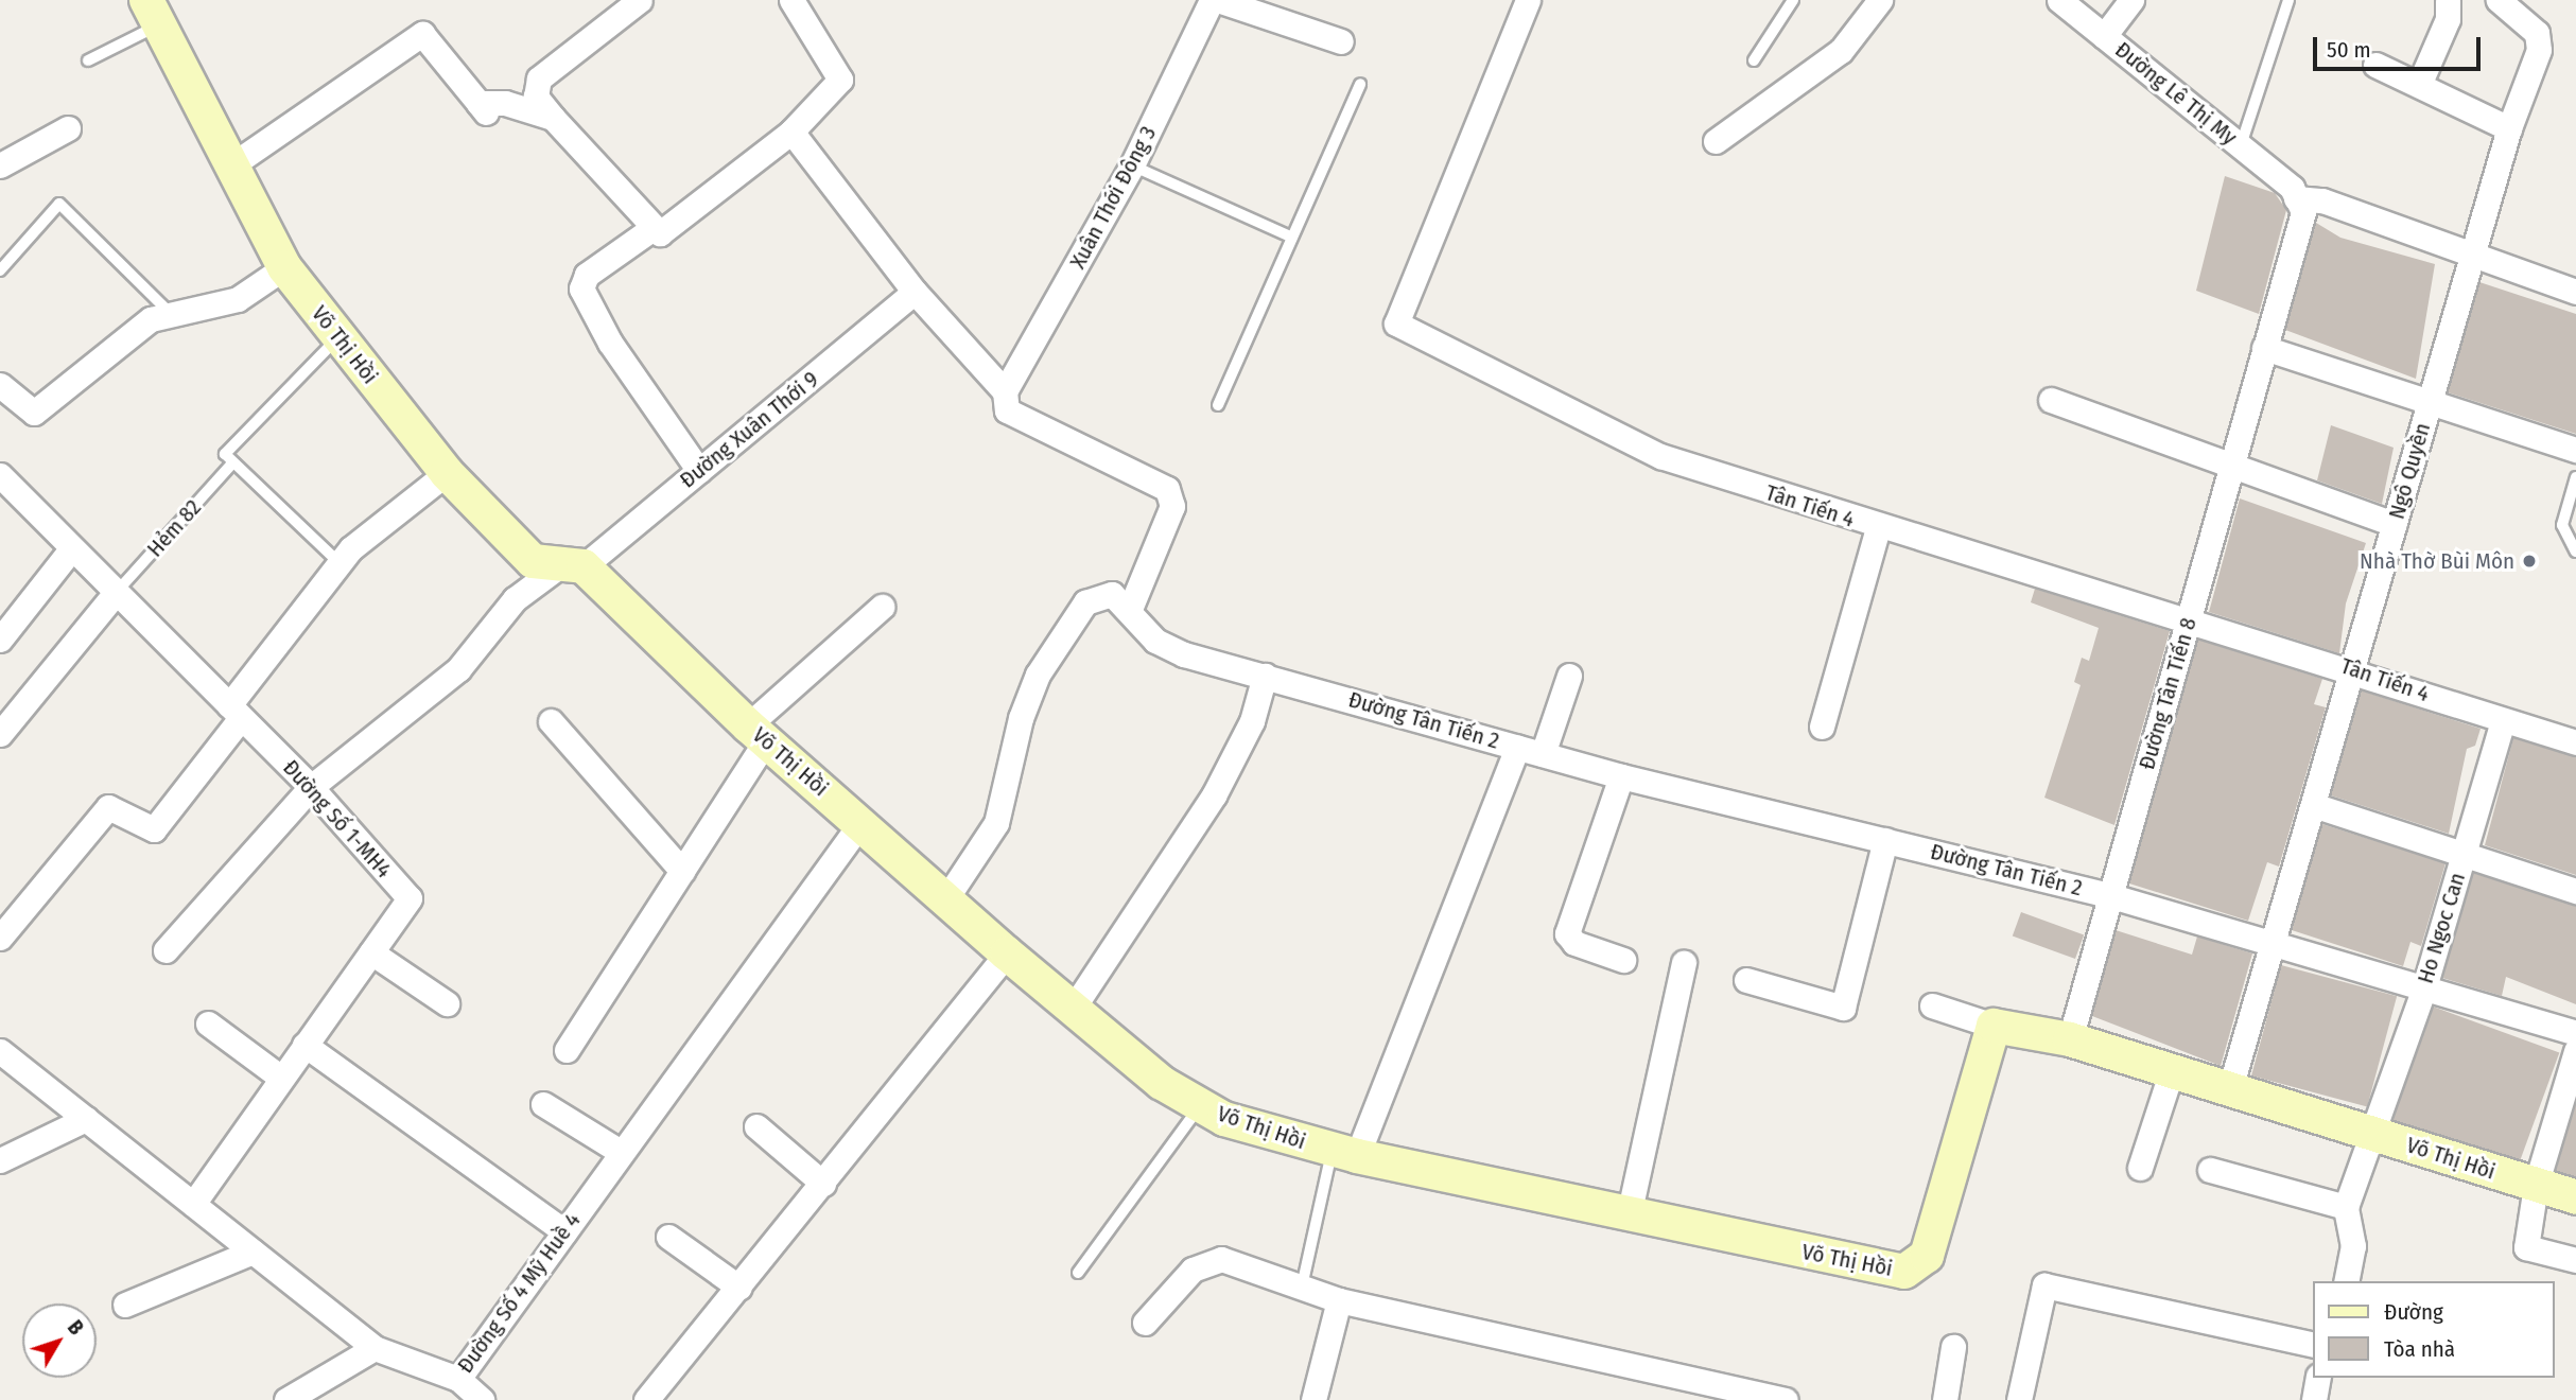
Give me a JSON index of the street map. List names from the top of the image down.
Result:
{
  "streets": {
    "street": [
      "Đường Lê Thị My",
      "Xuân Thới Đông 3",
      "Võ Thị Hồi",
      "Đường Xuân Thới 9",
      "Ngô Quyền",
      "Tân Tiến 4",
      "Đường Tân Tiến 8",
      "Đường Tân Tiến 2",
      "Đường Số 1-MH4",
      "Ho Ngoc Can",
      "Đường Số 4 Mỹ Huề 4"
    ],
    "lane": ["Hẻm 82"]
  },
  "crossings": [
    ["Đường Lê Thị My", "Đường Tân Tiến 8"],
    ["Võ Thị Hồi", "Đường Xuân Thới 9"],
    ["Võ Thị Hồi", "Ngô Quyền"],
    ["Võ Thị Hồi", "Đường Tân Tiến 8"],
    ["Võ Thị Hồi", "Đường Tân Tiến 2"],
    ["Võ Thị Hồi", "Ho Ngoc Can"],
    ["Võ Thị Hồi", "Đường Số 4 Mỹ Huề 4"],
    ["Đường Xuân Thới 9", "Đường Số 1-MH4"],
    ["Ngô Quyền", "Tân Tiến 4"],
    ["Ngô Quyền", "Đường Tân Tiến 2"],
    ["Tân Tiến 4", "Đường Tân Tiến 8"],
    ["Tân Tiến 4", "Ho Ngoc Can"],
    ["Hẻm 82", "Đường Số 1-MH4"],
    ["Đường Tân Tiến 8", "Đường Tân Tiến 2"],
    ["Đường Tân Tiến 2", "Ho Ngoc Can"],
    ["Đường Số 1-MH4", "Đường Số 4 Mỹ Huề 4"]
  ],
  "places": ["Nhà Thờ Bùi Môn"],
  "legend": ["Đường", "Tòa nhà"],
  "scale_bar": "50 m",
  "north": "top right"
}
